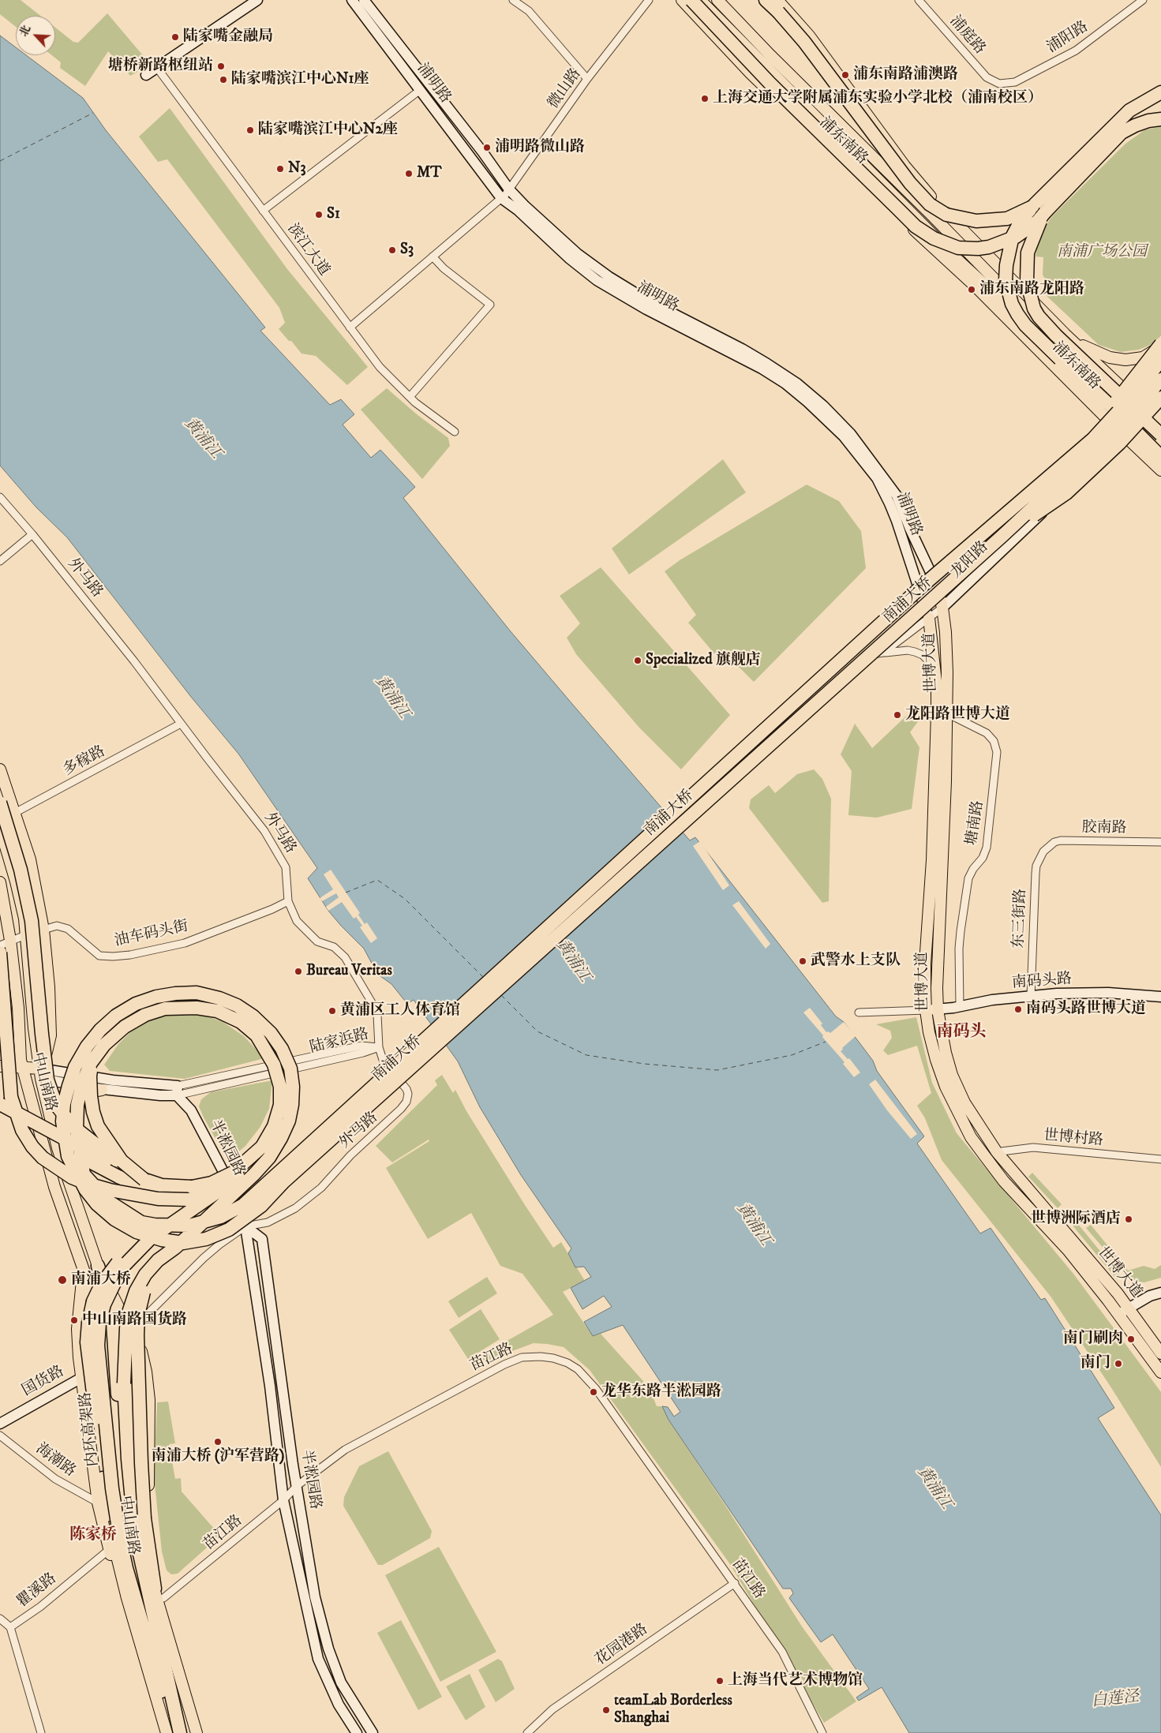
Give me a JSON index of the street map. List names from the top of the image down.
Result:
{
  "streets": {
    "highway": ["南浦大桥", "内环高架路"],
    "main road": [
      "浦明路",
      "浦东南路",
      "龙阳路",
      "世博大道",
      "南码头路",
      "陆家浜路",
      "中山南路",
      "半淞园路",
      "国货路"
    ],
    "street": [
      "浦庭路",
      "浦阳路",
      "微山路",
      "滨江大道",
      "外马路",
      "多稼路",
      "塘南路",
      "胶南路",
      "东三街路",
      "油车码头街",
      "世博村路",
      "苗江路",
      "海潮路",
      "瞿溪路",
      "花园港路"
    ]
  },
  "crossings": [
    ["浦庭路", "浦阳路"],
    ["浦明路", "微山路"],
    ["浦明路", "龙阳路"],
    ["浦明路", "世博大道"],
    ["微山路", "滨江大道"],
    ["浦东南路", "龙阳路"],
    ["龙阳路", "世博大道"],
    ["外马路", "多稼路"],
    ["外马路", "油车码头街"],
    ["外马路", "陆家浜路"],
    ["外马路", "中山南路"],
    ["外马路", "半淞园路"],
    ["南浦大桥", "中山南路"],
    ["南浦大桥", "内环高架路"],
    ["世博大道", "塘南路"],
    ["世博大道", "南码头路"],
    ["世博大道", "世博村路"],
    ["多稼路", "中山南路"],
    ["塘南路", "南码头路"],
    ["胶南路", "东三街路"],
    ["东三街路", "南码头路"],
    ["油车码头街", "中山南路"],
    ["陆家浜路", "中山南路"],
    ["陆家浜路", "半淞园路"],
    ["中山南路", "苗江路"],
    ["中山南路", "国货路"],
    ["中山南路", "海潮路"],
    ["中山南路", "瞿溪路"],
    ["半淞园路", "苗江路"],
    ["苗江路", "花园港路"]
  ],
  "districts": ["南码头", "陈家桥"],
  "water": ["黄浦江", "白莲泾"],
  "parks": ["南浦广场公园"],
  "places": [
    "陆家嘴金融局",
    "塘桥新路枢纽站",
    "浦东南路浦澳路",
    "陆家嘴滨江中心N1座",
    "上海交通大学附属浦东实验小学北校（浦南校区）",
    "陆家嘴滨江中心N2座",
    "浦明路微山路",
    "N3",
    "MT",
    "S1",
    "S3",
    "浦东南路龙阳路",
    "Specialized 旗舰店",
    "龙阳路世博大道",
    "武警水上支队",
    "Bureau Veritas",
    "南码头路世博大道",
    "黄浦区工人体育馆",
    "世博洲际酒店",
    "南浦大桥",
    "中山南路国货路",
    "南门刷肉",
    "南门",
    "龙华东路半淞园路",
    "南浦大桥 (沪军营路)",
    "上海当代艺术博物馆",
    "teamLab Borderless Shanghai"
  ],
  "north": "top left"
}
